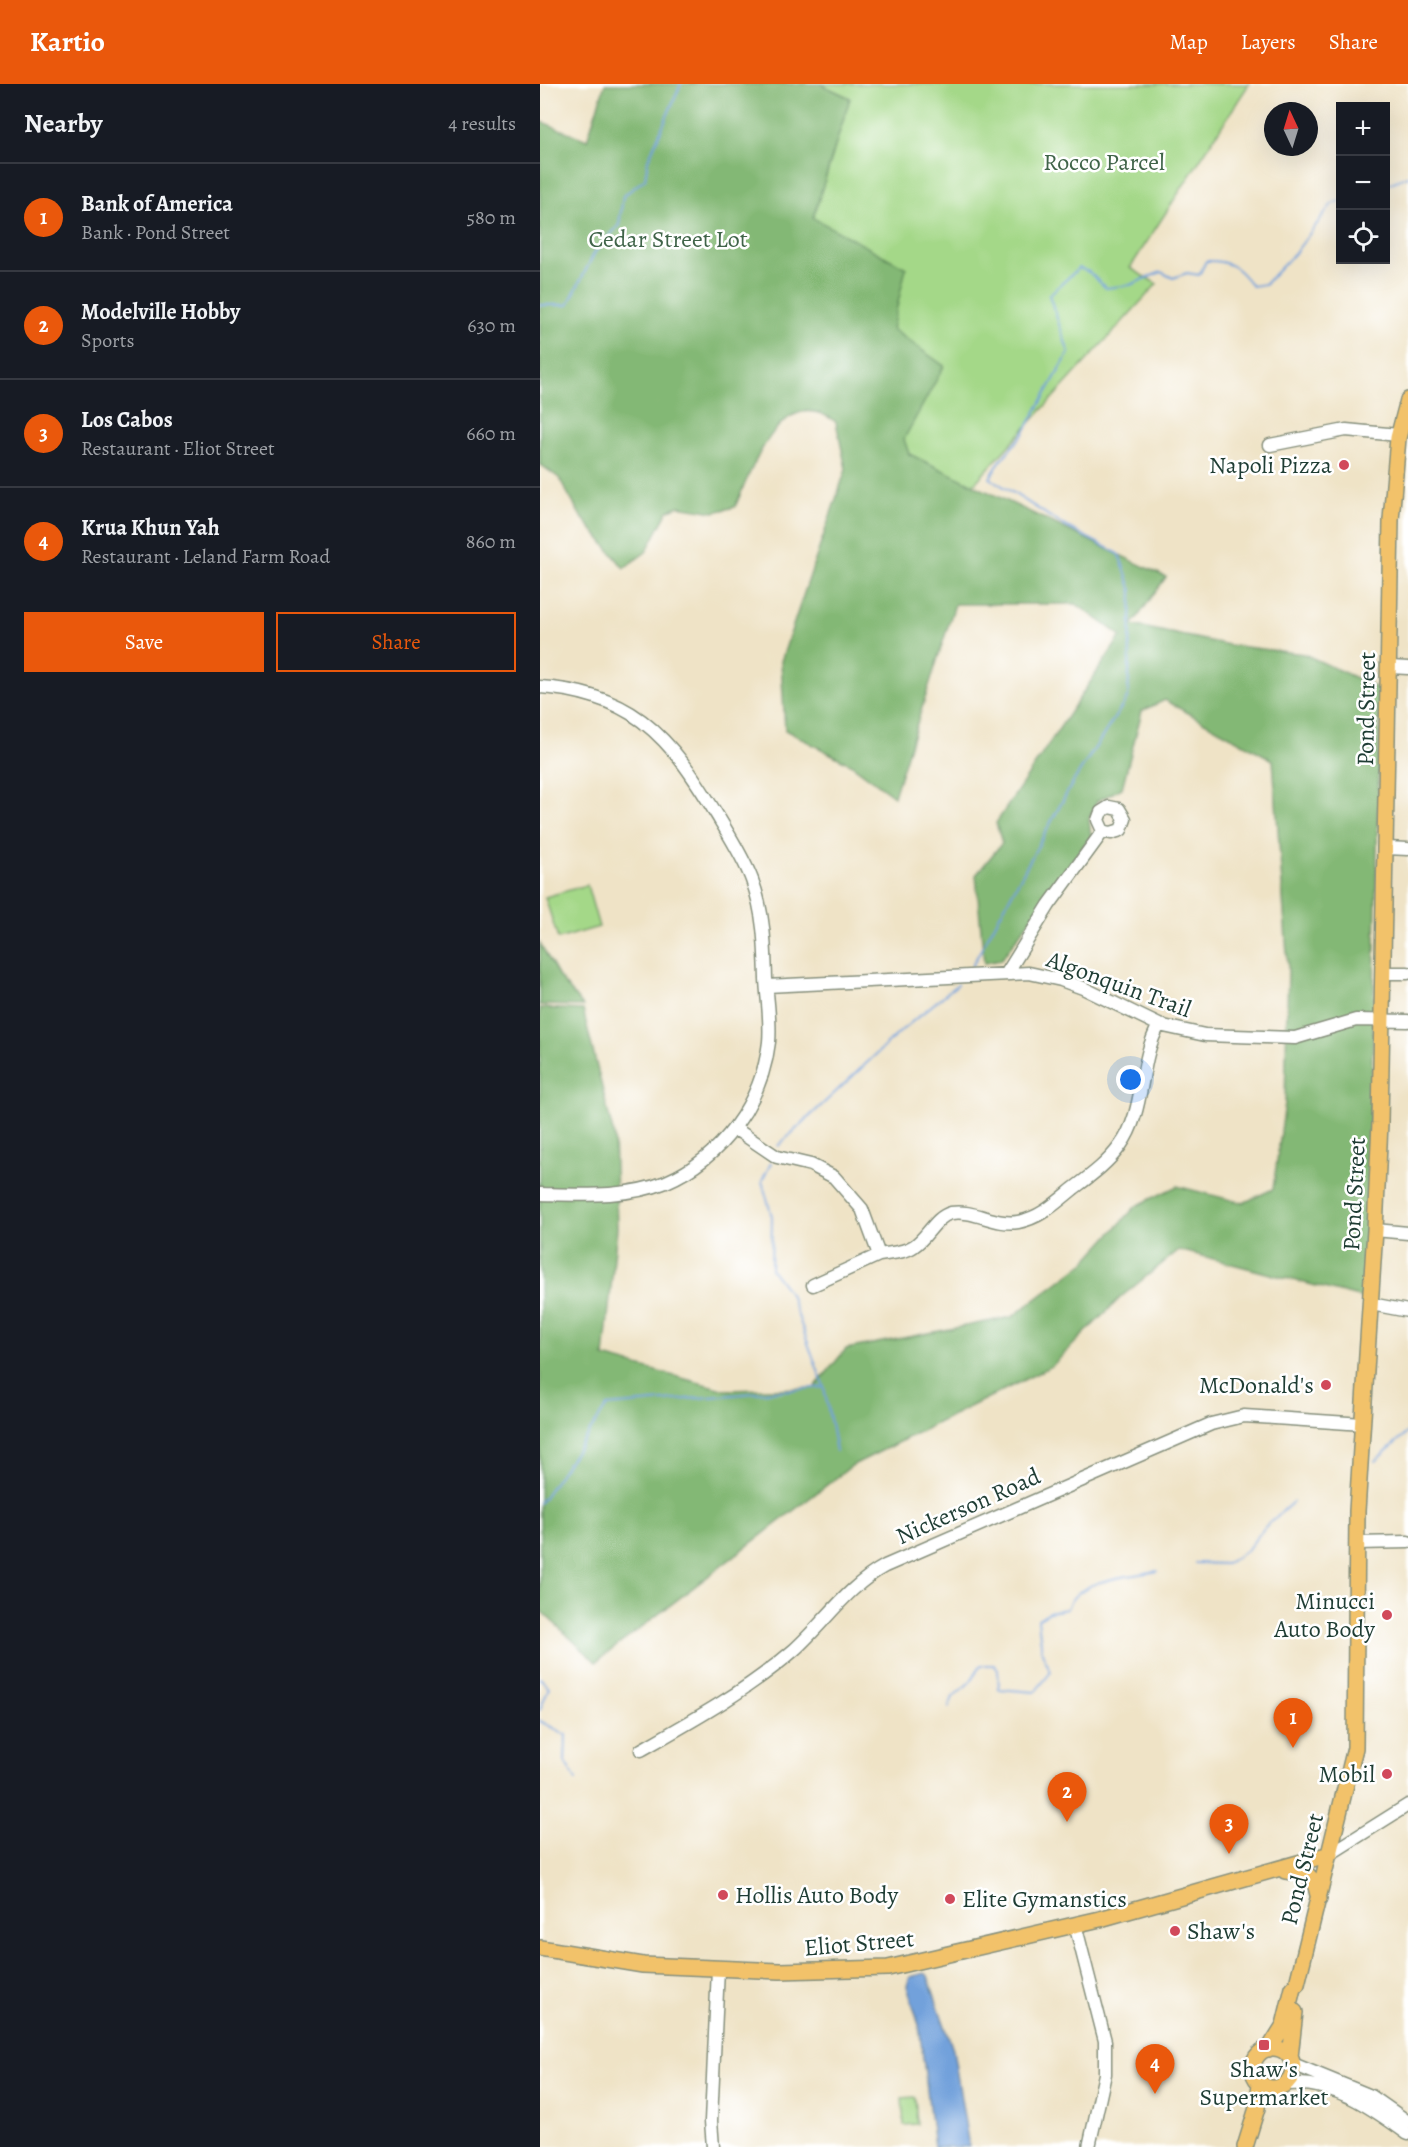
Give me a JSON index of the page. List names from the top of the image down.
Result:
{
  "streets": {
    "main road": ["Pond Street", "Eliot Street"],
    "street": ["Algonquin Trail", "Nickerson Road"]
  },
  "crossings": [
    ["Pond Street", "Algonquin Trail"],
    ["Pond Street", "Nickerson Road"],
    ["Pond Street", "Eliot Street"]
  ],
  "parks": ["Rocco Parcel", "Cedar Street Lot"],
  "places": {
    "other": [
      "Napoli Pizza",
      "McDonald's",
      "Minucci Auto Body",
      "Mobil",
      "Hollis Auto Body",
      "Elite Gymanstics",
      "Shaw's"
    ],
    "transit": ["Shaw's Supermarket"]
  },
  "north": "top",
  "page": {
    "header": "Kartio",
    "nav": ["Map", "Layers", "Share"],
    "heading": ["Nearby", "4 results"],
    "map_buttons": ["+", "−"],
    "list": [
      {
        "mark": "1",
        "name": "Bank of America",
        "note": "Bank · Pond Street",
        "value": "580 m"
      },
      {
        "mark": "2",
        "name": "Modelville Hobby",
        "note": "Sports",
        "value": "630 m"
      },
      {
        "mark": "3",
        "name": "Los Cabos",
        "note": "Restaurant · Eliot Street",
        "value": "660 m"
      },
      {
        "mark": "4",
        "name": "Krua Khun Yah",
        "note": "Restaurant · Leland Farm Road",
        "value": "860 m"
      }
    ],
    "buttons": ["Save", "Share"],
    "pins": [
      "1",
      "2",
      "3",
      "4"
    ]
  }
}
